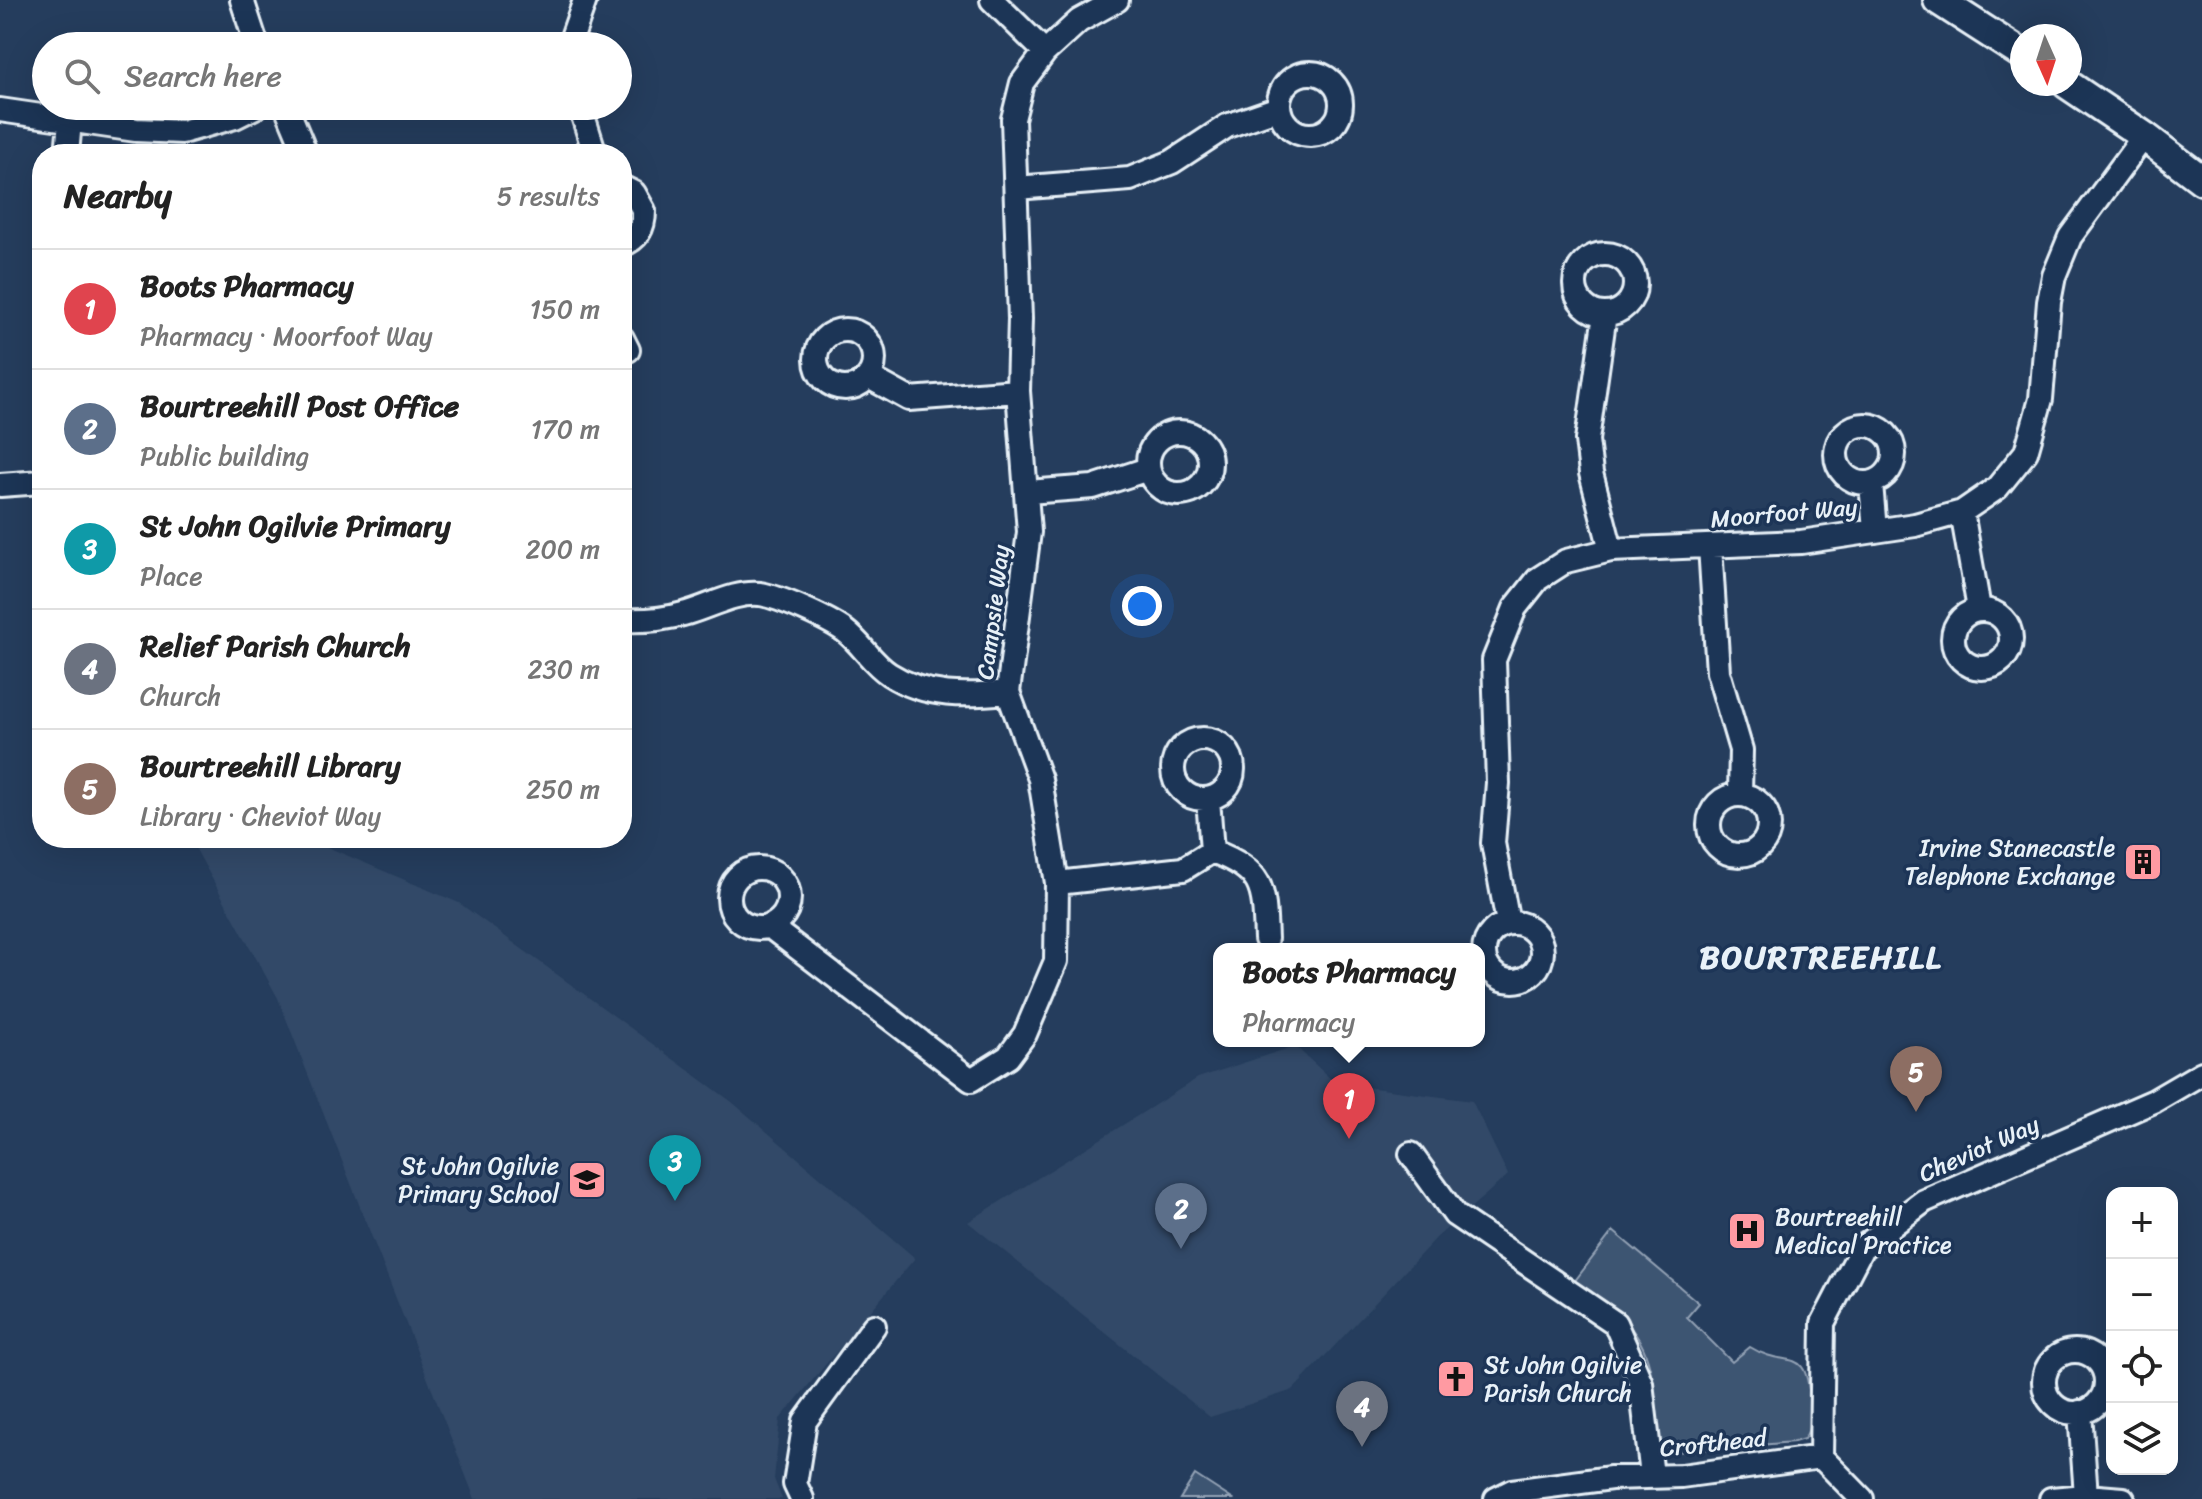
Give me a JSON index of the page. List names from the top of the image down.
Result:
{
  "streets": {
    "street": [
      "Moorfoot Way",
      "Campsie Way",
      "Cheviot Way",
      "Crofthead"
    ]
  },
  "crossings": [
    ["Cheviot Way", "Crofthead"]
  ],
  "districts": ["BOURTREEHILL"],
  "places": {
    "building": ["Irvine Stanecastle Telephone Exchange"],
    "school or university": ["St John Ogilvie Primary School"],
    "hospital": ["Bourtreehill Medical Practice"],
    "church": ["St John Ogilvie Parish Church"]
  },
  "north": "bottom",
  "page": {
    "search": "Search here",
    "heading": ["Nearby", "5 results"],
    "list": [
      {
        "mark": "1",
        "name": "Boots Pharmacy",
        "note": "Pharmacy · Moorfoot Way",
        "value": "150 m"
      },
      {
        "mark": "2",
        "name": "Bourtreehill Post Office",
        "note": "Public building",
        "value": "170 m"
      },
      {
        "mark": "3",
        "name": "St John Ogilvie Primary",
        "note": "Place",
        "value": "200 m"
      },
      {
        "mark": "4",
        "name": "Relief Parish Church",
        "note": "Church",
        "value": "230 m"
      },
      {
        "mark": "5",
        "name": "Bourtreehill Library",
        "note": "Library · Cheviot Way",
        "value": "250 m"
      }
    ],
    "popup": ["Boots Pharmacy", "Pharmacy"],
    "pins": [
      "5",
      "1",
      "3",
      "2",
      "4"
    ],
    "map_buttons": ["+", "−"]
  }
}
